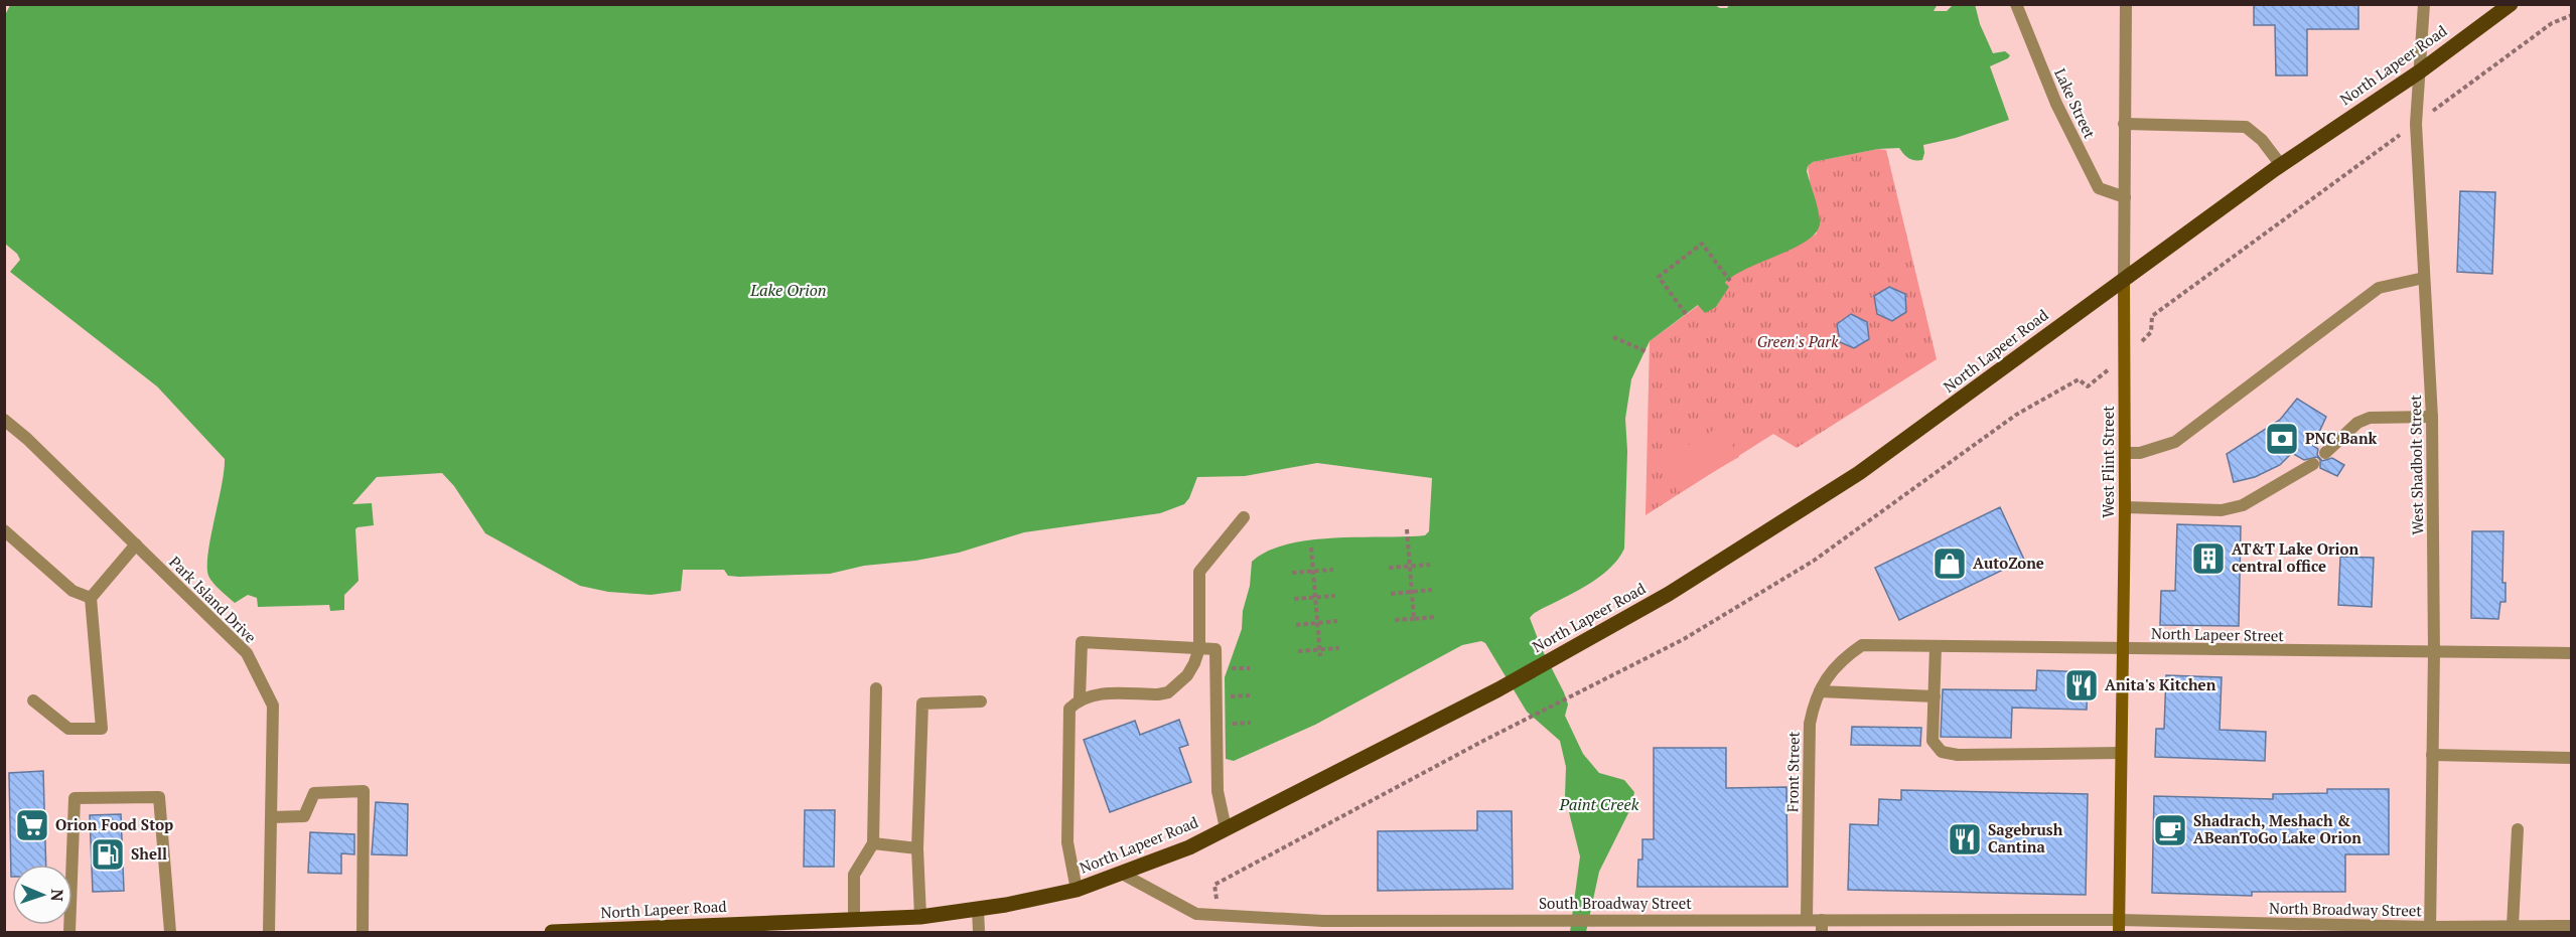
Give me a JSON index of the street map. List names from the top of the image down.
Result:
{
  "streets": {
    "main road": ["North Lapeer Road", "West Flint Street"],
    "street": [
      "Lake Street",
      "West Shadbolt Street",
      "Park Island Drive",
      "North Lapeer Street",
      "Front Street",
      "South Broadway Street",
      "North Broadway Street"
    ]
  },
  "crossings": [
    ["North Lapeer Road", "West Flint Street"],
    ["North Lapeer Road", "West Shadbolt Street"],
    ["North Lapeer Road", "South Broadway Street"],
    ["Lake Street", "West Flint Street"],
    ["West Flint Street", "North Lapeer Street"],
    ["West Flint Street", "South Broadway Street"],
    ["West Flint Street", "North Broadway Street"],
    ["West Shadbolt Street", "North Lapeer Street"],
    ["West Shadbolt Street", "North Broadway Street"],
    ["North Lapeer Street", "Front Street"],
    ["Front Street", "South Broadway Street"],
    ["South Broadway Street", "North Broadway Street"]
  ],
  "water": ["Lake Orion", "Paint Creek"],
  "parks": ["Green's Park"],
  "places": {
    "bank": ["PNC Bank"],
    "building": ["AT&T Lake Orion central office"],
    "shop": ["AutoZone"],
    "restaurant": ["Anita's Kitchen", "Sagebrush Cantina"],
    "supermarket": ["Orion Food Stop"],
    "cafe": ["Shadrach, Meshach & ABeanToGo Lake Orion"],
    "fuel station": ["Shell"]
  },
  "north": "right"
}
